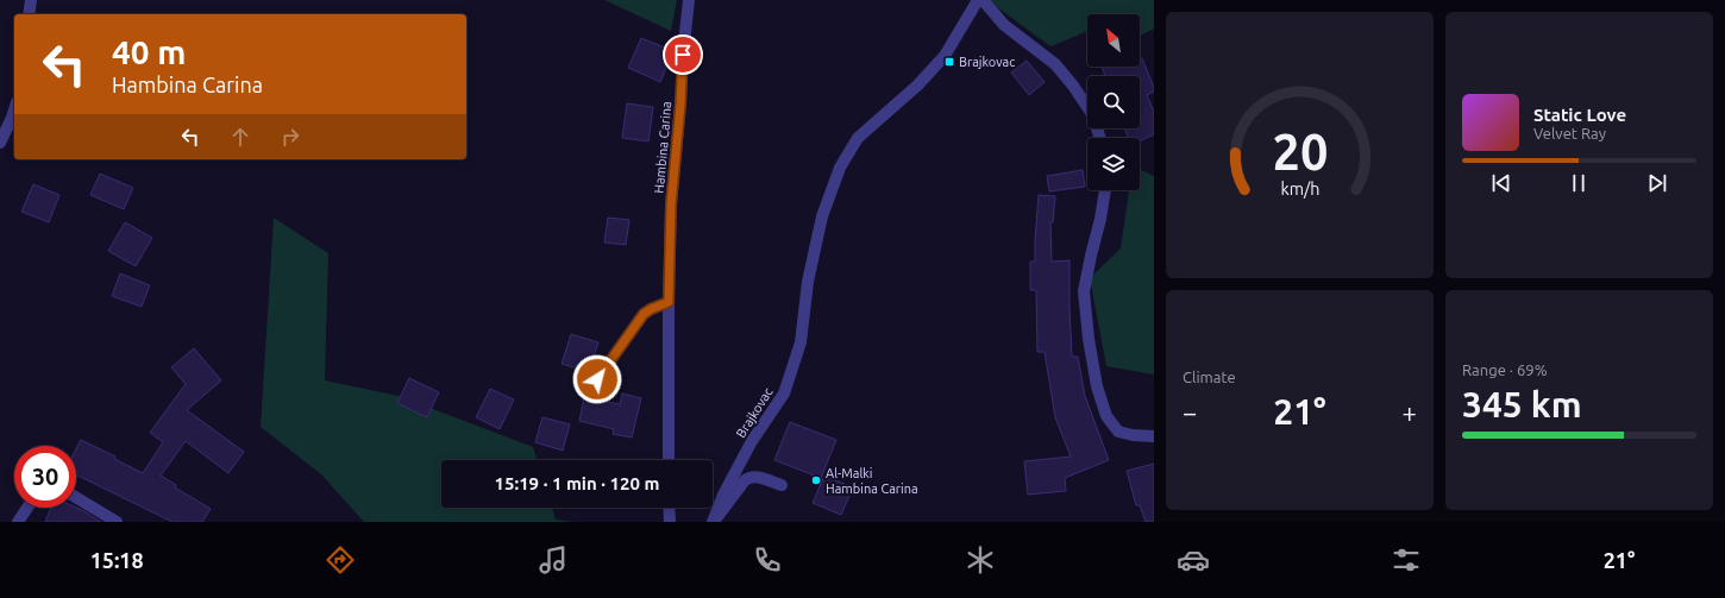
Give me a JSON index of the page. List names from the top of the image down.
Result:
{
  "streets": {
    "street": ["Hambina Carina", "Brajkovac"]
  },
  "places": {
    "transit": ["Brajkovac"],
    "other": ["Al-Malki Hambina Carina"]
  },
  "north": "top left",
  "page": {
    "turn": ["40 m", "Hambina Carina"],
    "song": ["Static Love", "Velvet Ray"],
    "tile": [
      "Climate",
      ["Range · 69%", "345 km"]
    ],
    "heat": ["−", "21°", "+"],
    "limit": "30",
    "trip": "15:19 · 1 min · 120 m",
    "tabs": ["15:18", "21°"],
    "gauge": ["20", "km/h"]
  }
}
